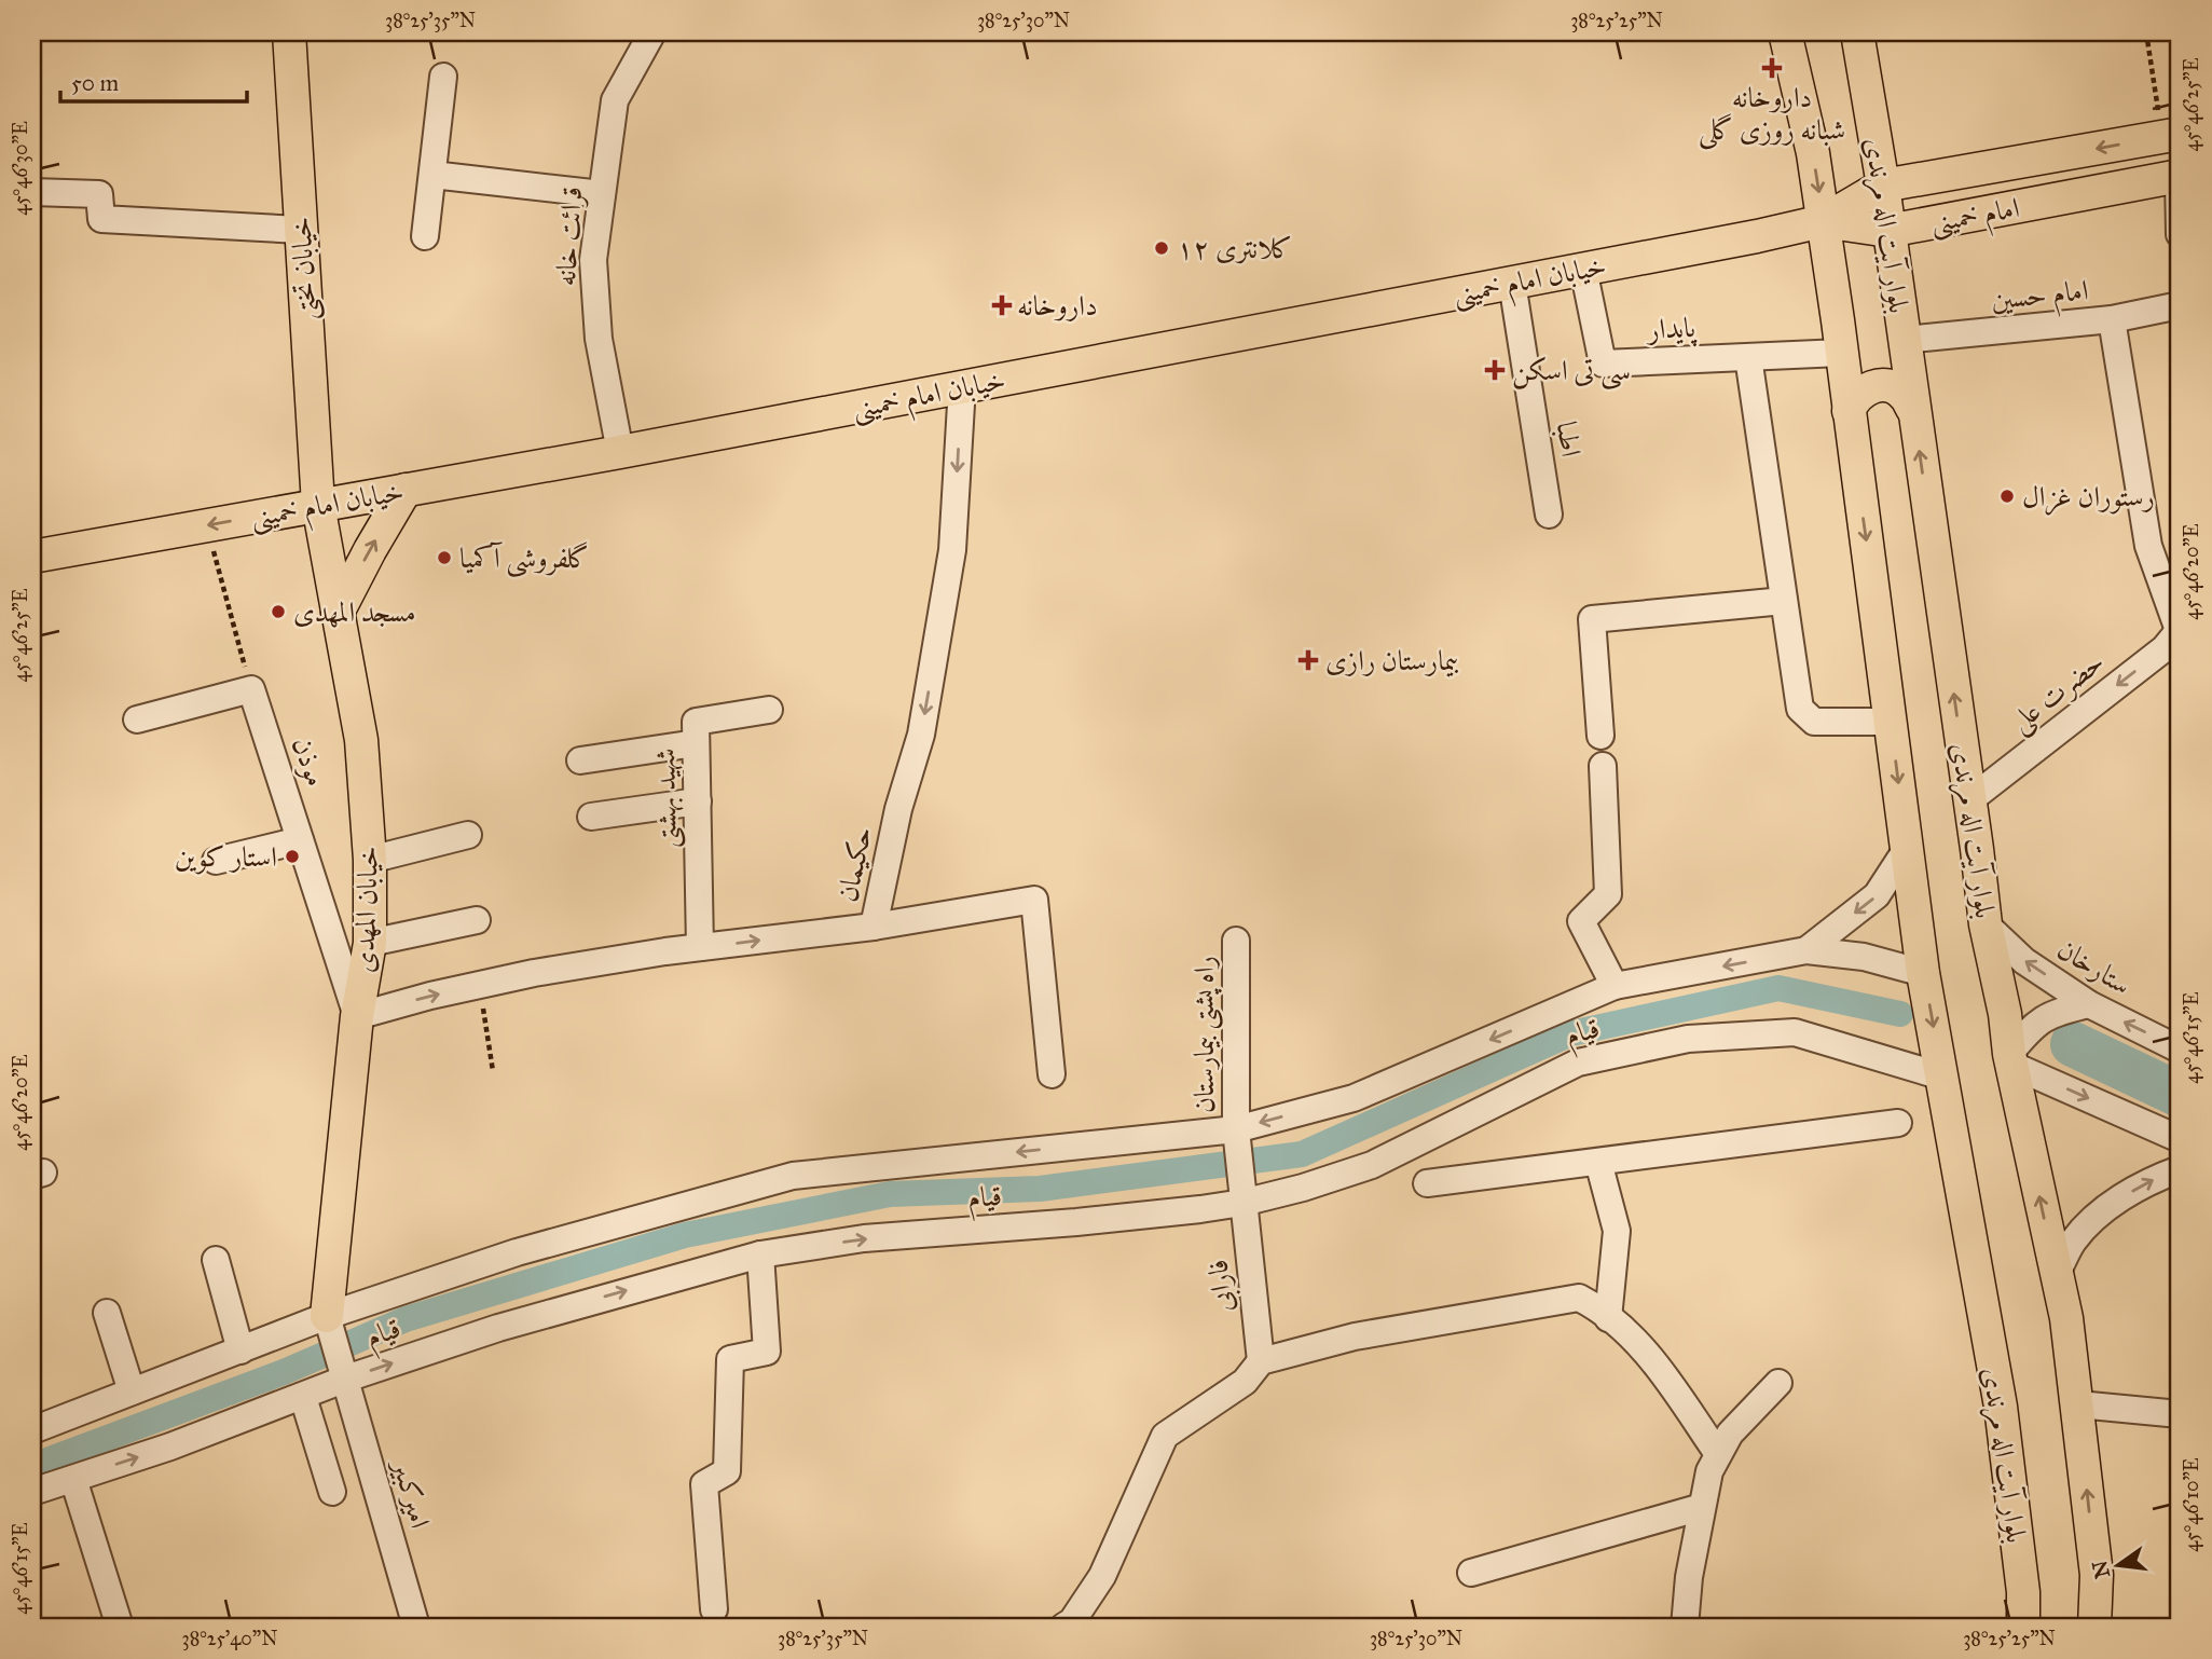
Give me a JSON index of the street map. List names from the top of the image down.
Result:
{
  "streets": {
    "main road": [
      "امام خمینی",
      "بلوار آیت اله مرندی",
      "خیابان تختی",
      "خیابان امام خمینی",
      "خیابان المهدی"
    ],
    "street": [
      "قرائت خانه",
      "امام حسین",
      "پایدار",
      "اطبا",
      "حضرت علی",
      "موذن",
      "شهید بهشتی",
      "حکیمان",
      "ستارخان",
      "قیام",
      "راه پشتی بیمارستان",
      "فارابی",
      "امیرکبیر"
    ]
  },
  "crossings": [
    ["امام خمینی", "بلوار آیت اله مرندی"],
    ["امام خمینی", "خیابان امام خمینی"],
    ["بلوار آیت اله مرندی", "خیابان امام خمینی"],
    ["بلوار آیت اله مرندی", "امام حسین"],
    ["بلوار آیت اله مرندی", "پایدار"],
    ["بلوار آیت اله مرندی", "حضرت علی"],
    ["بلوار آیت اله مرندی", "ستارخان"],
    ["بلوار آیت اله مرندی", "قیام"],
    ["قرائت خانه", "خیابان امام خمینی"],
    ["خیابان تختی", "خیابان امام خمینی"],
    ["خیابان تختی", "خیابان المهدی"],
    ["خیابان امام خمینی", "پایدار"],
    ["خیابان امام خمینی", "اطبا"],
    ["خیابان امام خمینی", "حکیمان"],
    ["خیابان امام خمینی", "خیابان المهدی"],
    ["موذن", "حکیمان"],
    ["موذن", "خیابان المهدی"],
    ["شهید بهشتی", "حکیمان"],
    ["حکیمان", "خیابان المهدی"],
    ["خیابان المهدی", "قیام"],
    ["خیابان المهدی", "امیرکبیر"],
    ["قیام", "راه پشتی بیمارستان"],
    ["قیام", "فارابی"],
    ["قیام", "امیرکبیر"],
    ["راه پشتی بیمارستان", "فارابی"]
  ],
  "one_way": ["حضرت علی"],
  "places": {
    "health": [
      "داروخانه شبانه روزی گلی",
      "داروخانه",
      "سی تی اسکن",
      "بیمارستان رازی"
    ],
    "other": [
      "کلانتری ۱۲",
      "رستوران غزال",
      "گلفروشی آکمیا",
      "مسجد المهدی",
      "استار کوین"
    ]
  },
  "scale_bar": "50 m",
  "north": "left",
  "coordinates": [
    "38°25'35\"N",
    "38°25'30\"N",
    "38°25'25\"N",
    "45°46'25\"E",
    "45°46'30\"E",
    "45°46'20\"E",
    "45°46'15\"E",
    "45°46'10\"E",
    "38°25'40\"N"
  ]
}
